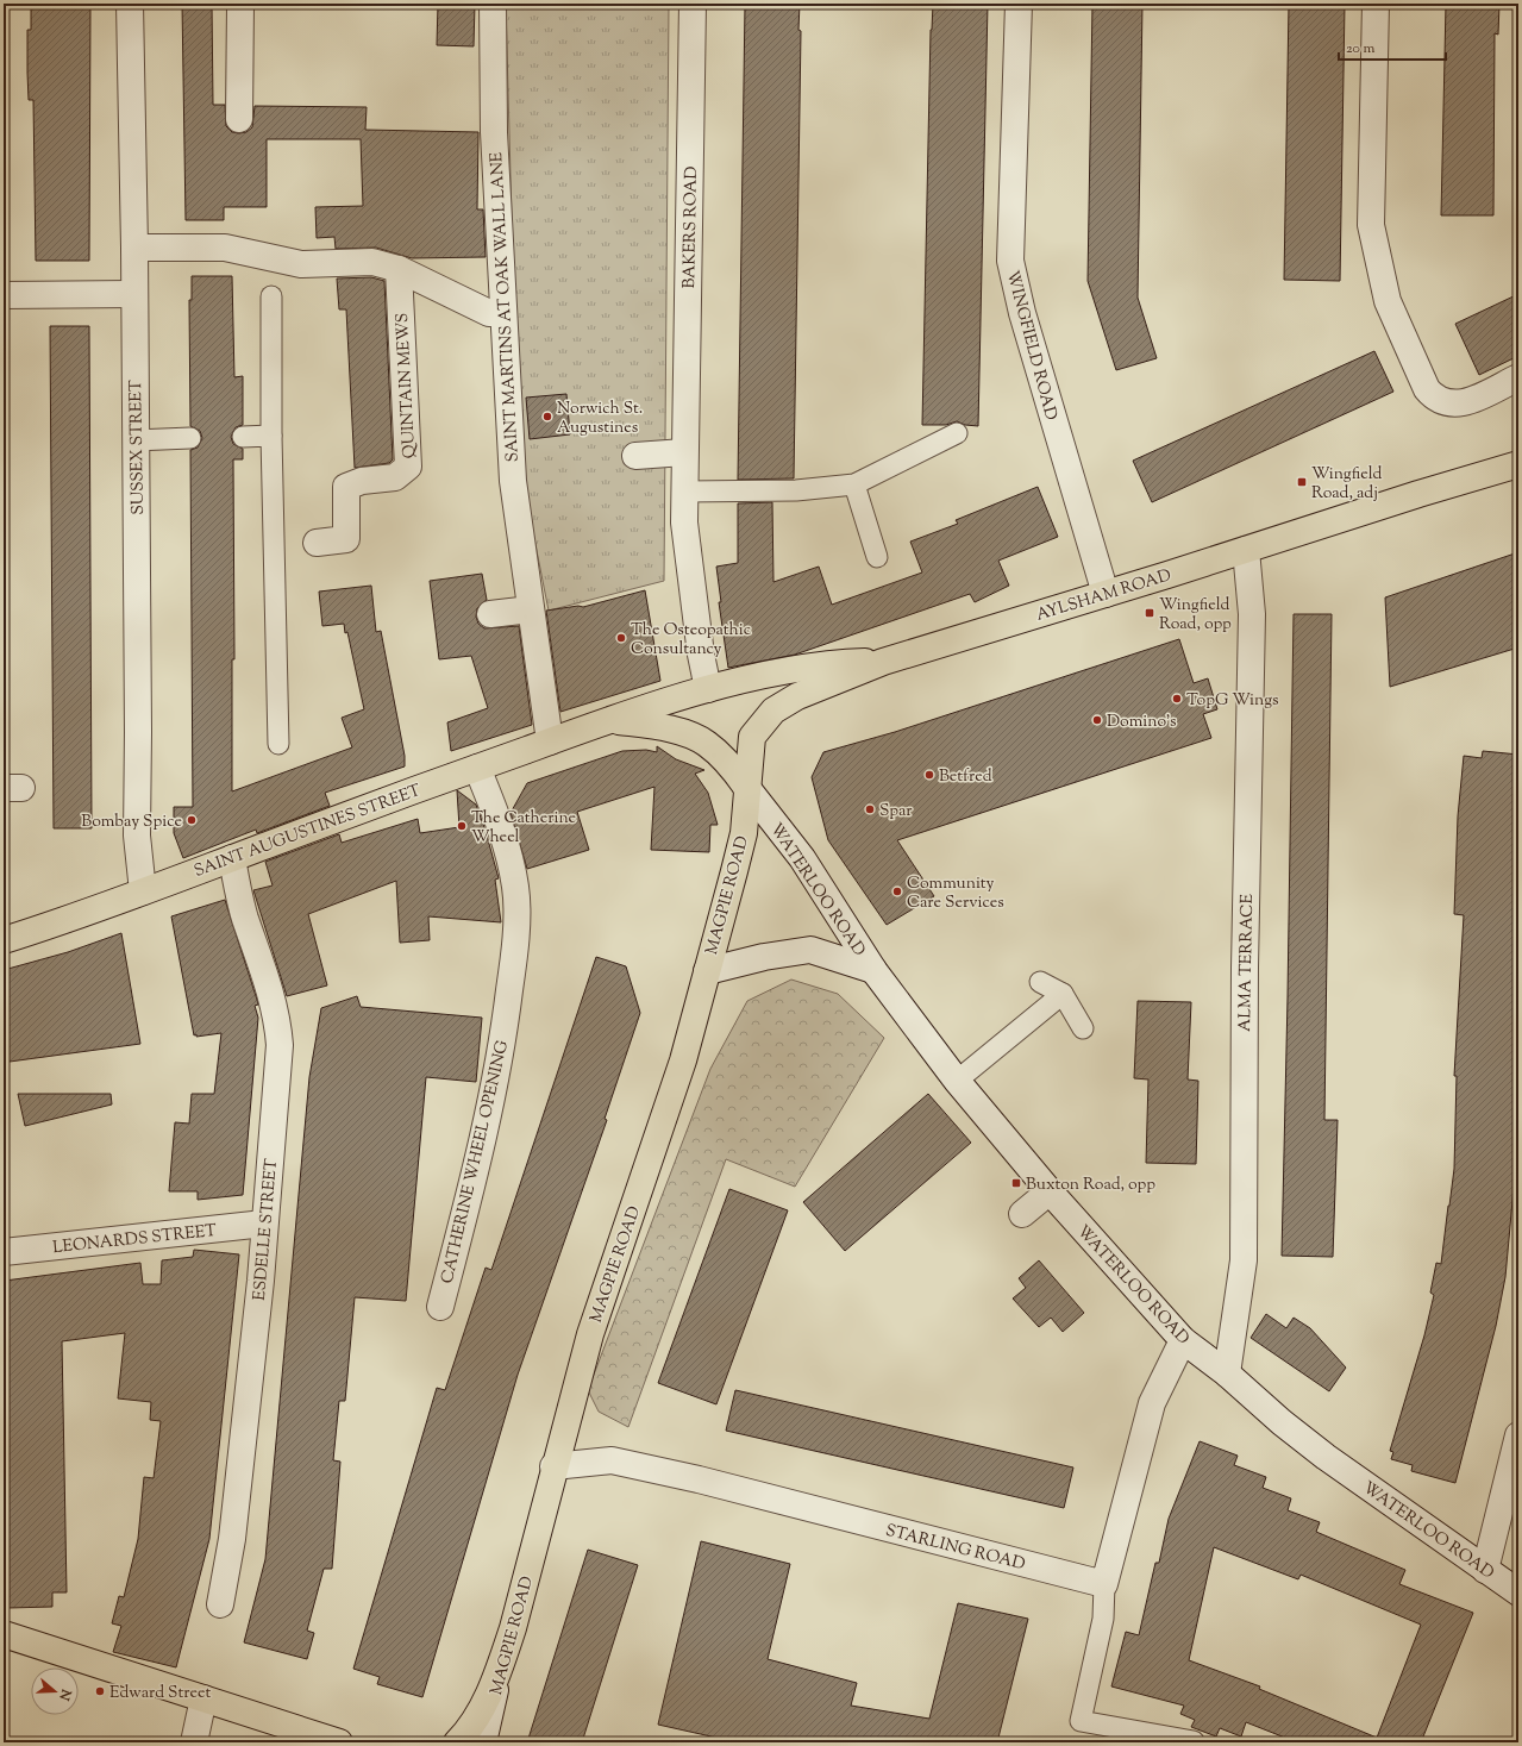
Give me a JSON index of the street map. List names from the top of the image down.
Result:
{
  "streets": {
    "main road": ["AYLSHAM ROAD", "SAINT AUGUSTINES STREET", "MAGPIE ROAD"],
    "street": [
      "BAKERS ROAD",
      "SAINT MARTINS AT OAK WALL LANE",
      "WINGFIELD ROAD",
      "QUINTAIN MEWS",
      "SUSSEX STREET",
      "WATERLOO ROAD",
      "ALMA TERRACE",
      "CATHERINE WHEEL OPENING",
      "ESDELLE STREET",
      "LEONARDS STREET",
      "STARLING ROAD"
    ]
  },
  "crossings": [
    ["BAKERS ROAD", "SAINT AUGUSTINES STREET"],
    ["SAINT MARTINS AT OAK WALL LANE", "SAINT AUGUSTINES STREET"],
    ["WINGFIELD ROAD", "AYLSHAM ROAD"],
    ["SUSSEX STREET", "SAINT AUGUSTINES STREET"],
    ["AYLSHAM ROAD", "SAINT AUGUSTINES STREET"],
    ["AYLSHAM ROAD", "WATERLOO ROAD"],
    ["AYLSHAM ROAD", "MAGPIE ROAD"],
    ["AYLSHAM ROAD", "ALMA TERRACE"],
    ["SAINT AUGUSTINES STREET", "WATERLOO ROAD"],
    ["SAINT AUGUSTINES STREET", "MAGPIE ROAD"],
    ["SAINT AUGUSTINES STREET", "CATHERINE WHEEL OPENING"],
    ["SAINT AUGUSTINES STREET", "ESDELLE STREET"],
    ["WATERLOO ROAD", "MAGPIE ROAD"],
    ["WATERLOO ROAD", "ALMA TERRACE"],
    ["MAGPIE ROAD", "STARLING ROAD"],
    ["ESDELLE STREET", "LEONARDS STREET"]
  ],
  "places": {
    "other": [
      "Norwich St. Augustines",
      "The Osteopathic Consultancy",
      "TopG Wings",
      "Domino's",
      "Betfred",
      "Spar",
      "Bombay Spice",
      "The Catherine Wheel",
      "Community Care Services",
      "Edward Street"
    ],
    "transit": ["Wingfield Road, adj", "Wingfield Road, opp", "Buxton Road, opp"]
  },
  "scale_bar": "20 m",
  "north": "right"
}
